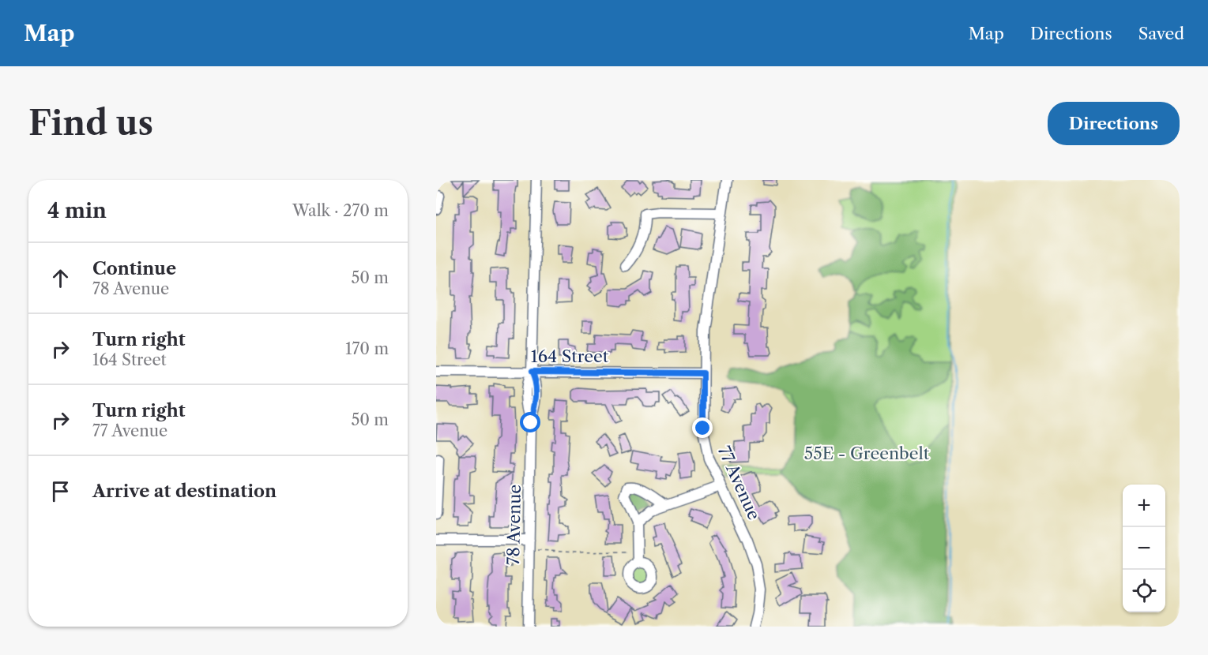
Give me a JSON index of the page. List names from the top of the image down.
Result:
{
  "streets": {
    "street": ["164 Street", "77 Avenue", "78 Avenue"]
  },
  "crossings": [
    ["164 Street", "77 Avenue"],
    ["164 Street", "78 Avenue"]
  ],
  "parks": ["55E - Greenbelt"],
  "page": {
    "header": "Map",
    "nav": ["Map", "Directions", "Saved"],
    "buttons": "Directions",
    "title": "Find us",
    "heading": ["4 min", "Walk · 270 m"],
    "list": [
      ["Continue", "78 Avenue", "50 m"],
      ["Turn right", "164 Street", "170 m"],
      ["Turn right", "77 Avenue", "50 m"],
      "Arrive at destination"
    ],
    "map_buttons": ["+", "−"]
  }
}
